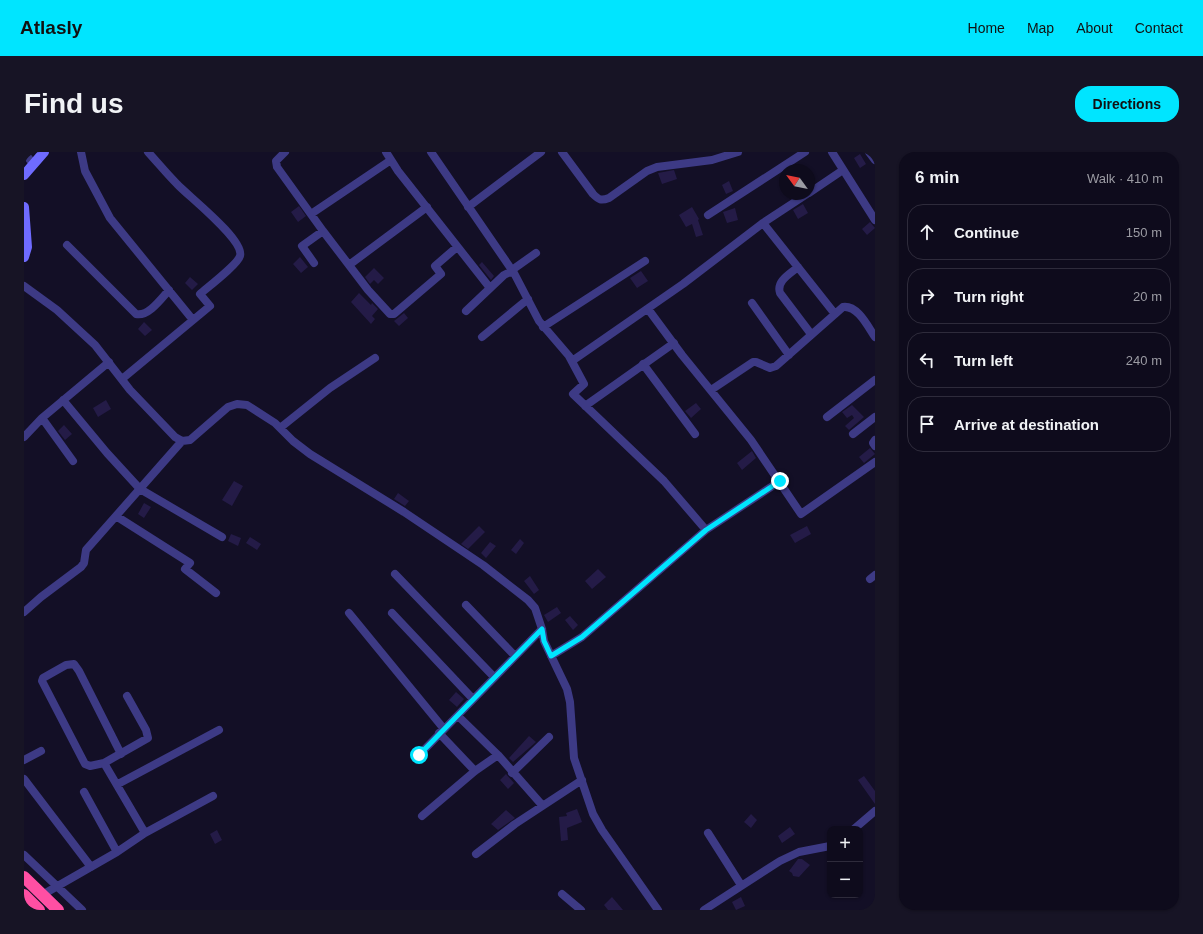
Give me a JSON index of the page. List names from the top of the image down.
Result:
{
  "north": "top left",
  "page": {
    "header": "Atlasly",
    "nav": [
      "Home",
      "Map",
      "About",
      "Contact"
    ],
    "buttons": "Directions",
    "title": "Find us",
    "heading": ["6 min", "Walk · 410 m"],
    "list": [
      ["Continue", "150 m"],
      ["Turn right", "20 m"],
      ["Turn left", "240 m"],
      "Arrive at destination"
    ],
    "map_buttons": ["+", "−"]
  }
}
